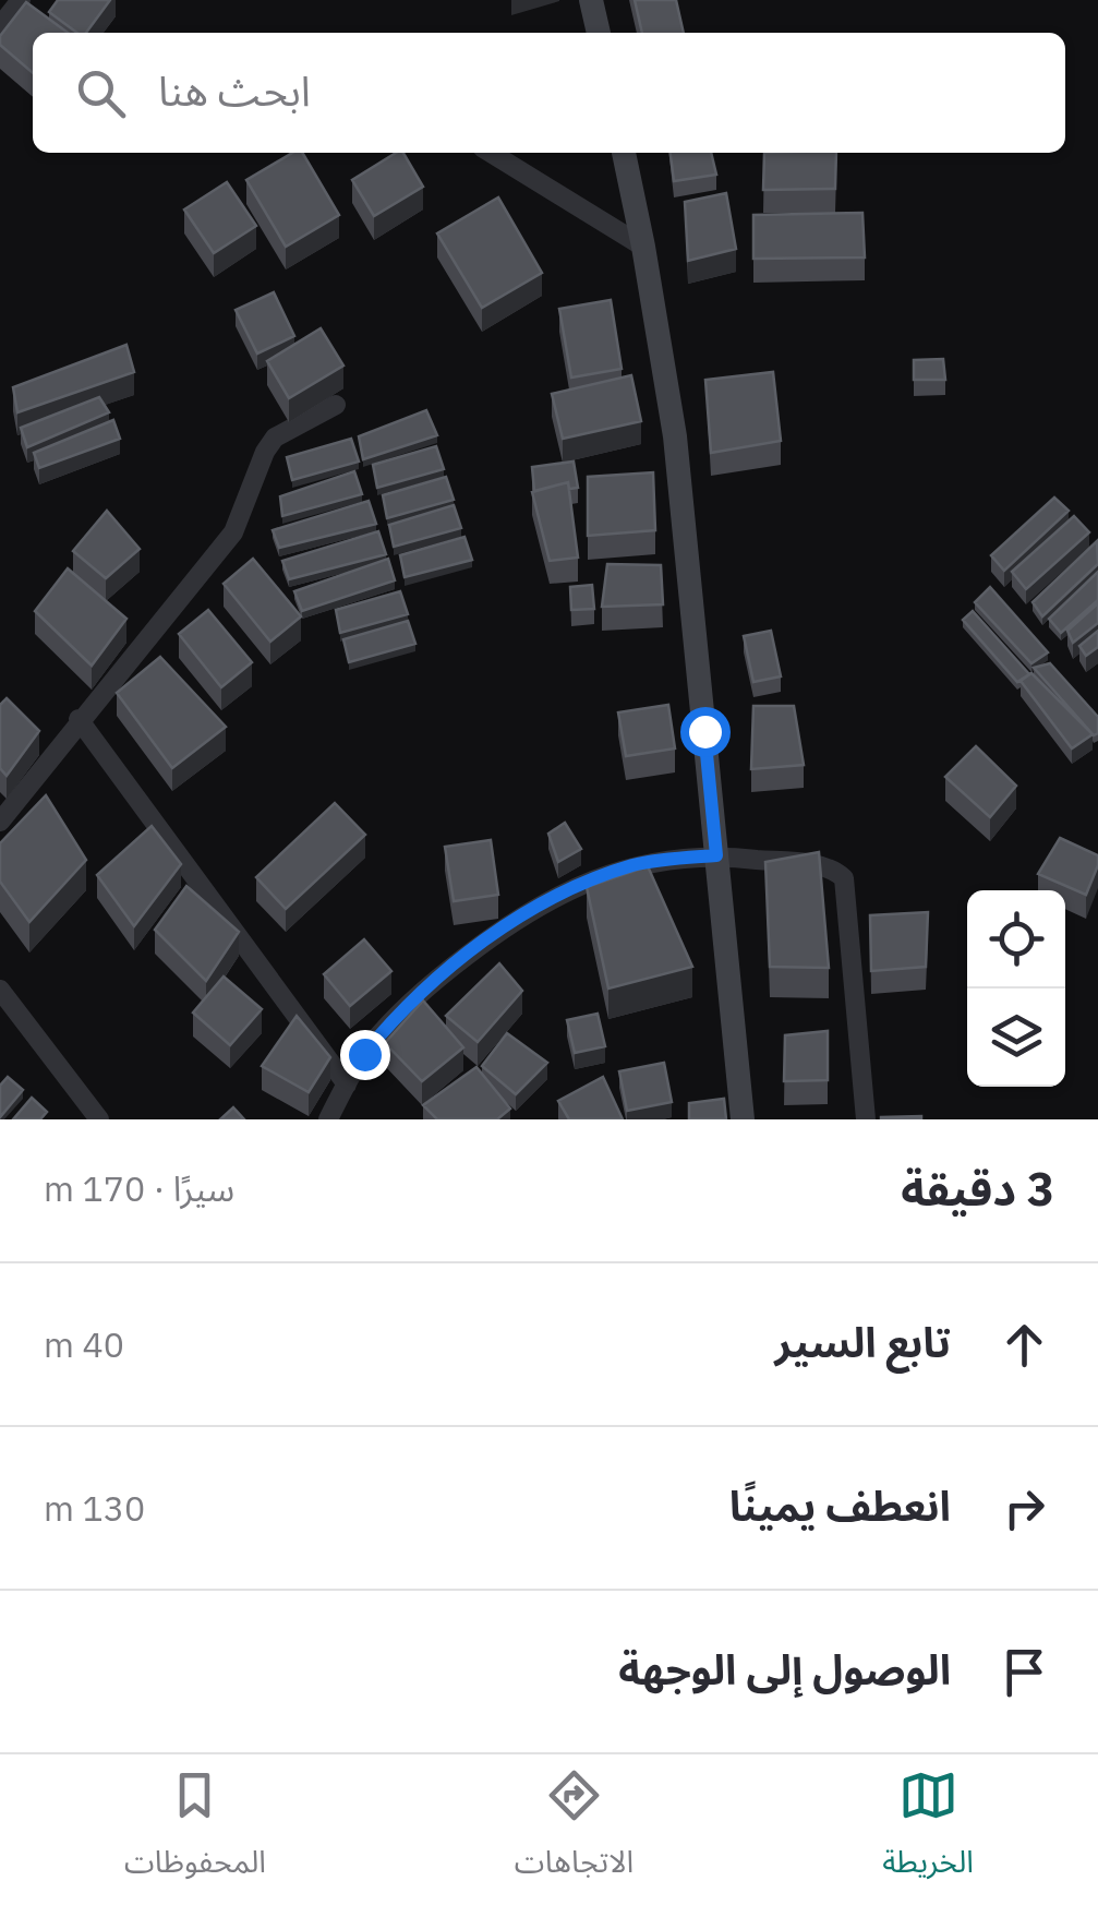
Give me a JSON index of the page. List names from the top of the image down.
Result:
{
  "page": {
    "search": "ابحث هنا",
    "heading": ["3 دقيقة", "سيرًا · 170 m"],
    "list": [
      ["تابع السير", "40 m"],
      ["انعطف يمينًا", "130 m"],
      "الوصول إلى الوجهة"
    ],
    "nav": ["الخريطة", "الاتجاهات", "المحفوظات"]
  }
}
